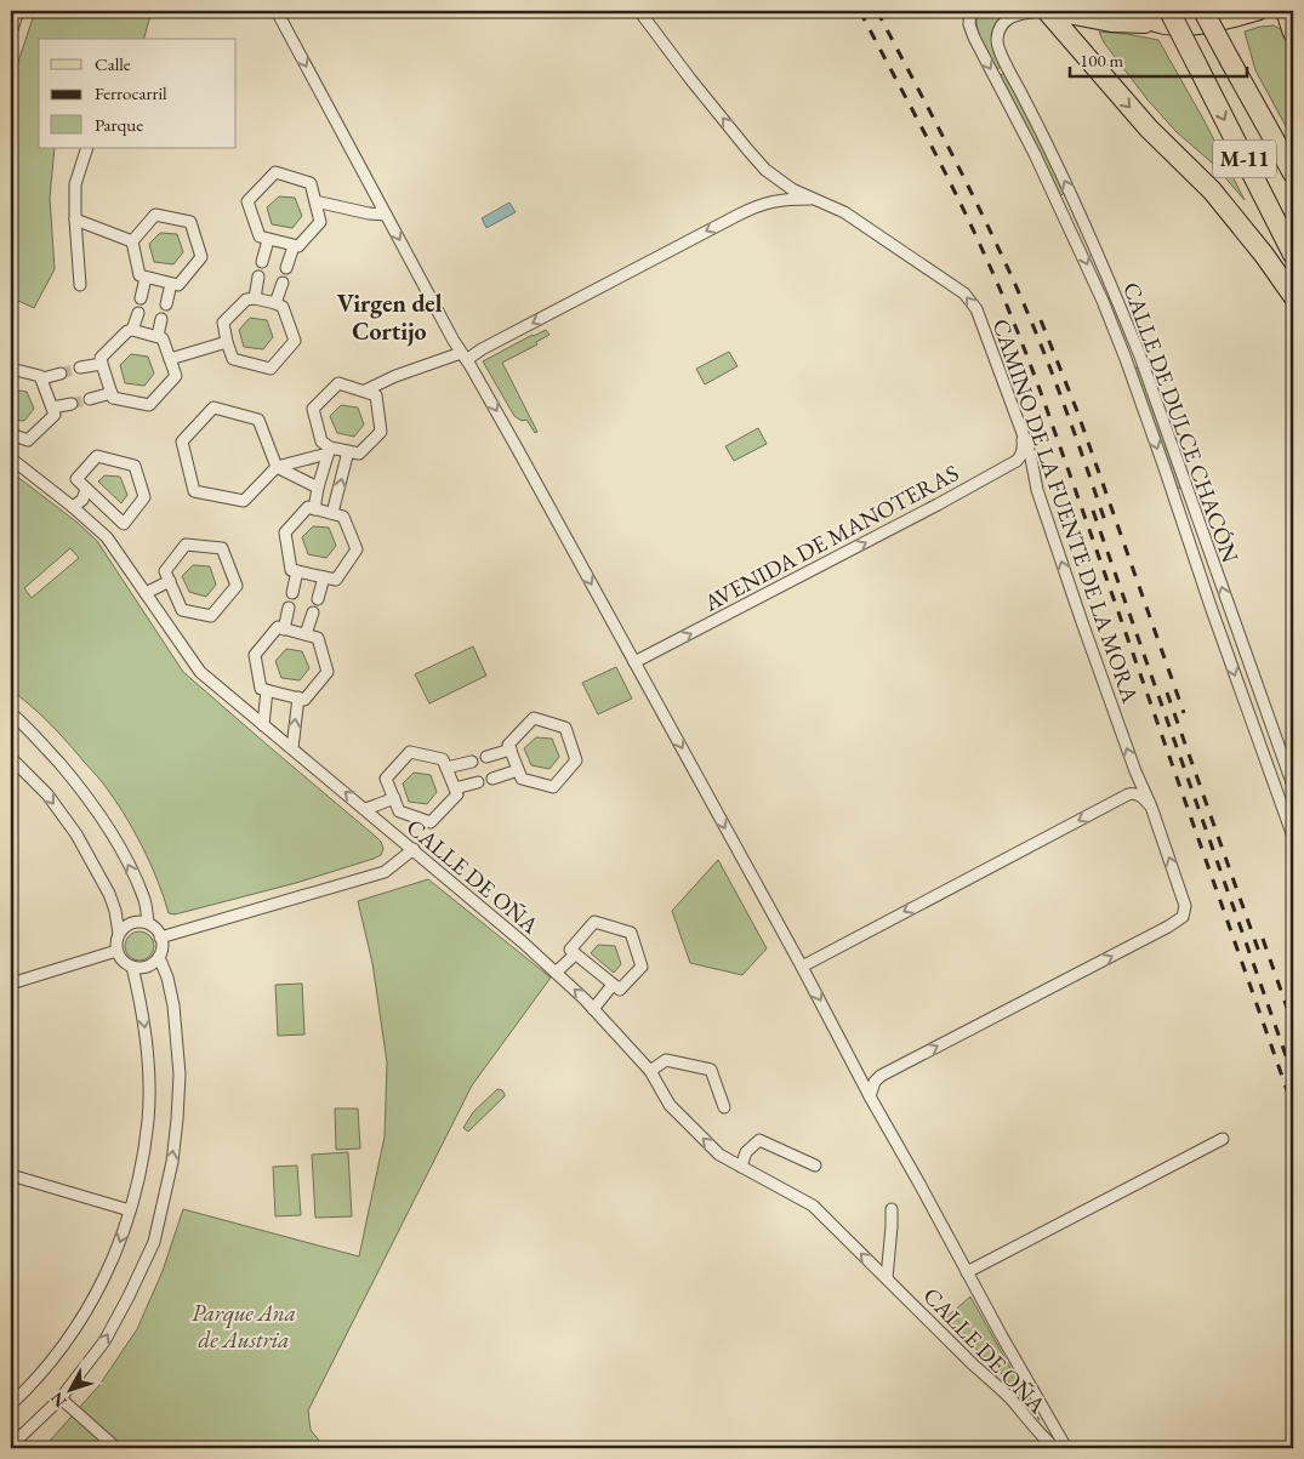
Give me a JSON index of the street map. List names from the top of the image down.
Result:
{
  "streets": {
    "highway": ["M-11"],
    "street": [
      "CALLE DE DULCE CHACÓN",
      "CAMINO DE LA FUENTE DE LA MORA",
      "AVENIDA DE MANOTERAS",
      "CALLE DE OÑA"
    ]
  },
  "crossings": [
    ["CAMINO DE LA FUENTE DE LA MORA", "AVENIDA DE MANOTERAS"]
  ],
  "one_way": ["AVENIDA DE MANOTERAS"],
  "districts": ["Virgen del Cortijo"],
  "parks": ["Parque Ana de Austria"],
  "legend": ["Calle", "Ferrocarril", "Parque"],
  "scale_bar": "100 m",
  "north": "bottom left"
}
